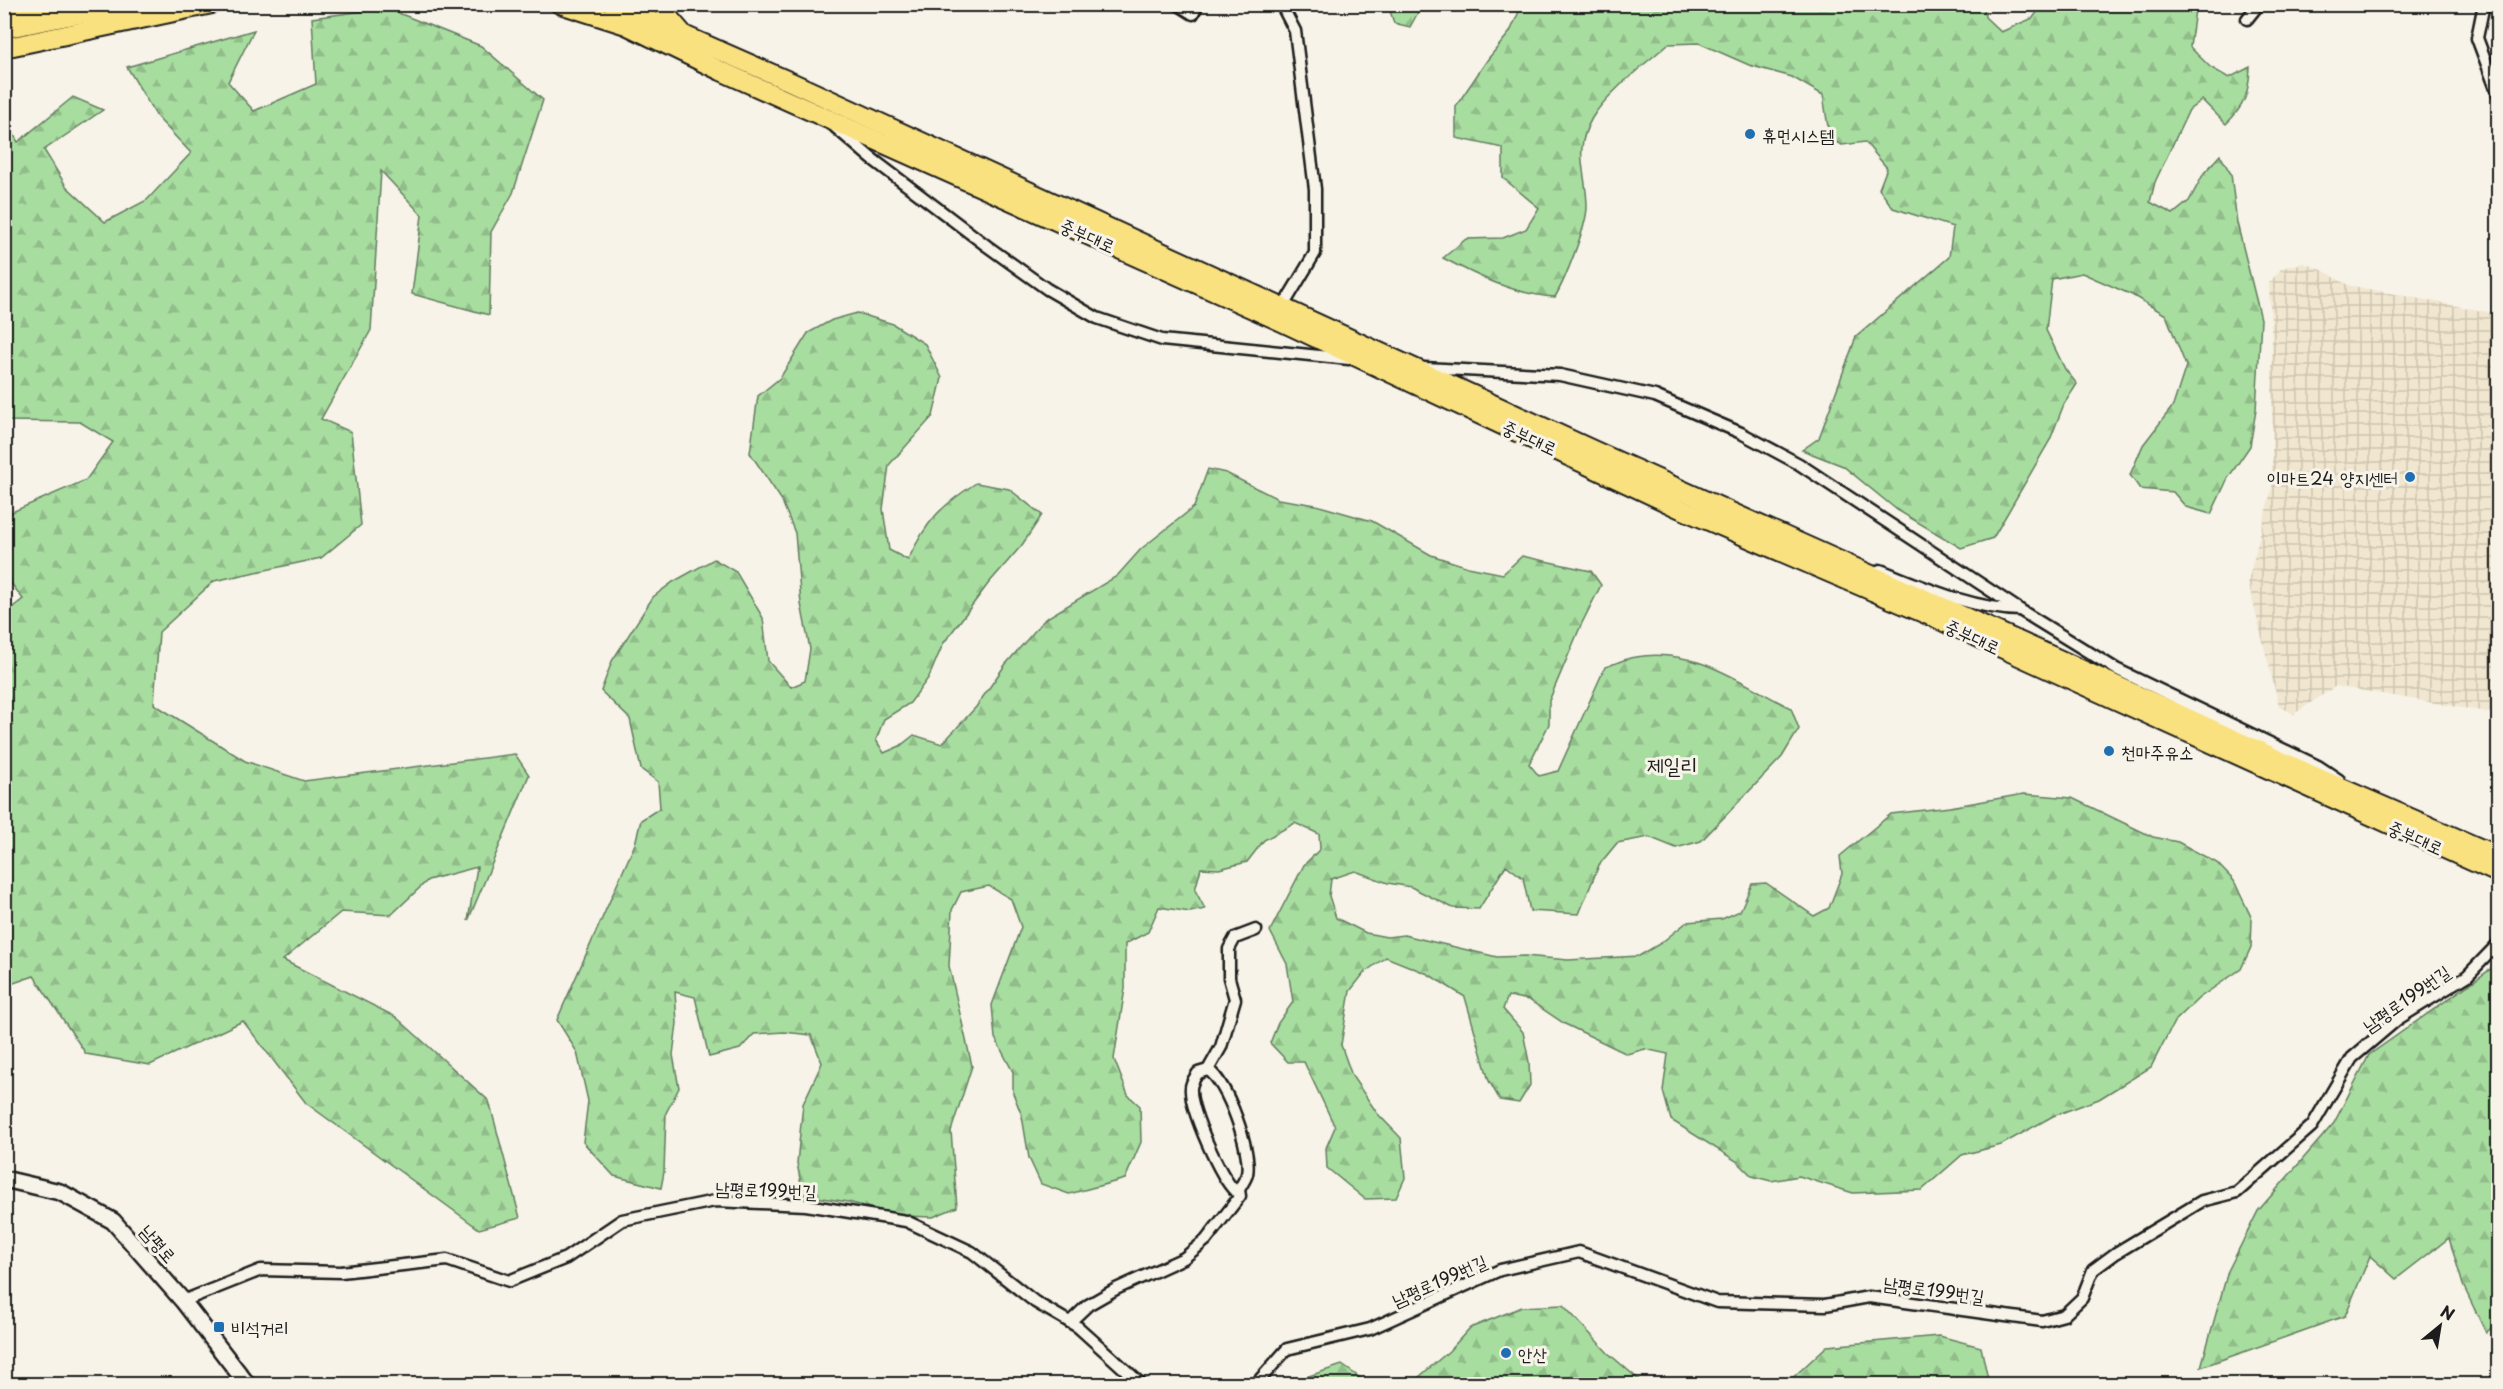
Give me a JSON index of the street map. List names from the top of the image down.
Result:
{
  "streets": {
    "main road": ["중부대로"],
    "street": ["남평로199번길", "남평로"]
  },
  "crossings": [
    ["남평로199번길", "남평로"]
  ],
  "districts": ["제일리"],
  "places": {
    "other": [
      "휴먼시스템",
      "이마트24 양지센터",
      "천마주유소",
      "안산"
    ],
    "transit": ["비석거리"]
  },
  "north": "top right"
}
